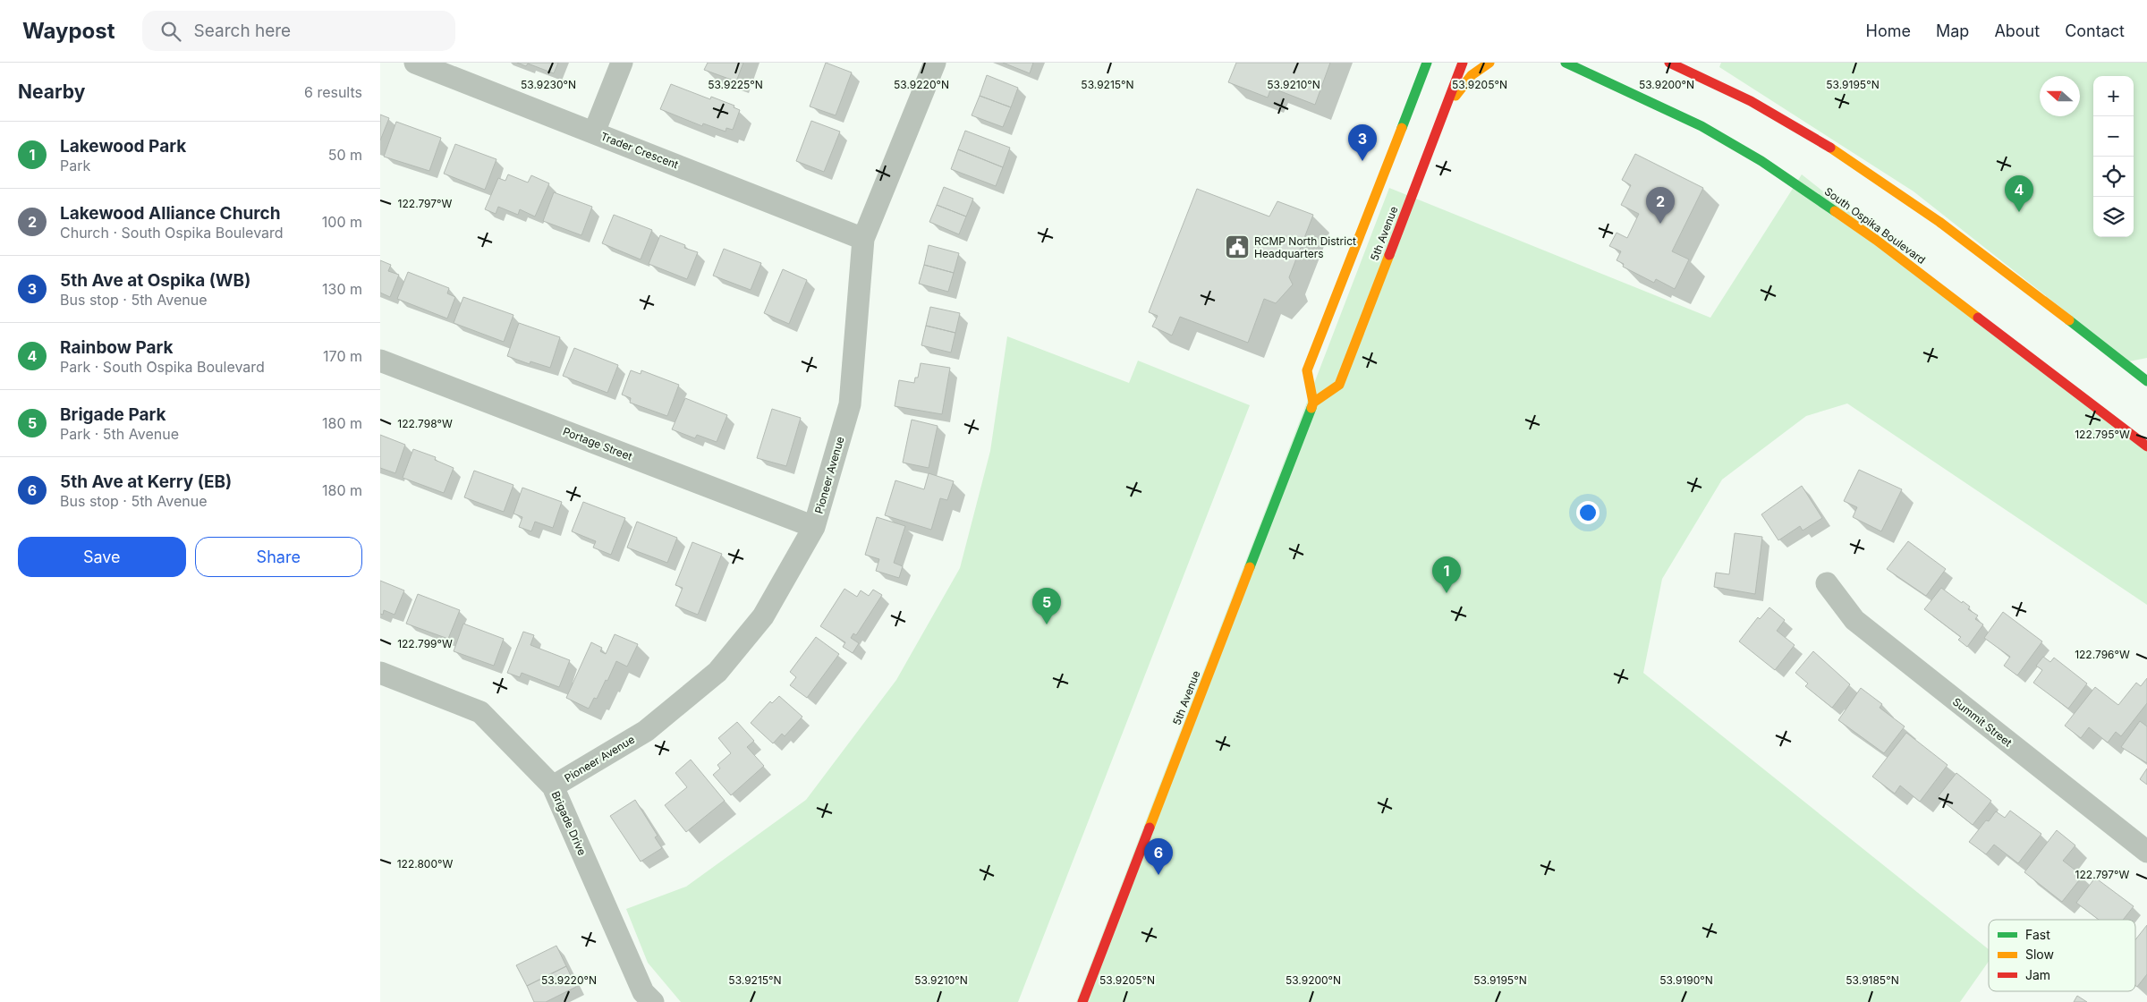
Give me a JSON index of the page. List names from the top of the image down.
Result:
{
  "streets": {
    "main road": ["South Ospika Boulevard", "5th Avenue"],
    "street": [
      "Trader Crescent",
      "Portage Street",
      "Pioneer Avenue",
      "Summit Street",
      "Brigade Drive"
    ]
  },
  "crossings": [
    ["Trader Crescent", "Pioneer Avenue"],
    ["Portage Street", "Pioneer Avenue"],
    ["Pioneer Avenue", "Brigade Drive"]
  ],
  "places": {
    "public building": ["RCMP North District Headquarters"]
  },
  "legend": ["Fast", "Slow", "Jam"],
  "north": "left",
  "page": {
    "header": "Waypost",
    "search": "Search here",
    "nav": [
      "Home",
      "Map",
      "About",
      "Contact"
    ],
    "heading": ["Nearby", "6 results"],
    "map_buttons": ["+", "−"],
    "list": [
      {
        "mark": "1",
        "name": "Lakewood Park",
        "note": "Park",
        "value": "50 m"
      },
      {
        "mark": "2",
        "name": "Lakewood Alliance Church",
        "note": "Church · South Ospika Boulevard",
        "value": "100 m"
      },
      {
        "mark": "3",
        "name": "5th Ave at Ospika (WB)",
        "note": "Bus stop · 5th Avenue",
        "value": "130 m"
      },
      {
        "mark": "4",
        "name": "Rainbow Park",
        "note": "Park · South Ospika Boulevard",
        "value": "170 m"
      },
      {
        "mark": "5",
        "name": "Brigade Park",
        "note": "Park · 5th Avenue",
        "value": "180 m"
      },
      {
        "mark": "6",
        "name": "5th Ave at Kerry (EB)",
        "note": "Bus stop · 5th Avenue",
        "value": "180 m"
      }
    ],
    "pins": [
      "3",
      "4",
      "2",
      "1",
      "5",
      "6"
    ],
    "buttons": ["Save", "Share"]
  },
  "coordinates": [
    "53.9230°N",
    "53.9225°N",
    "53.9220°N",
    "53.9215°N",
    "53.9210°N",
    "53.9205°N",
    "53.9200°N",
    "53.9195°N",
    "122.797°W",
    "122.798°W",
    "122.795°W",
    "122.799°W",
    "122.796°W",
    "122.800°W",
    "53.9190°N",
    "53.9185°N"
  ]
}
